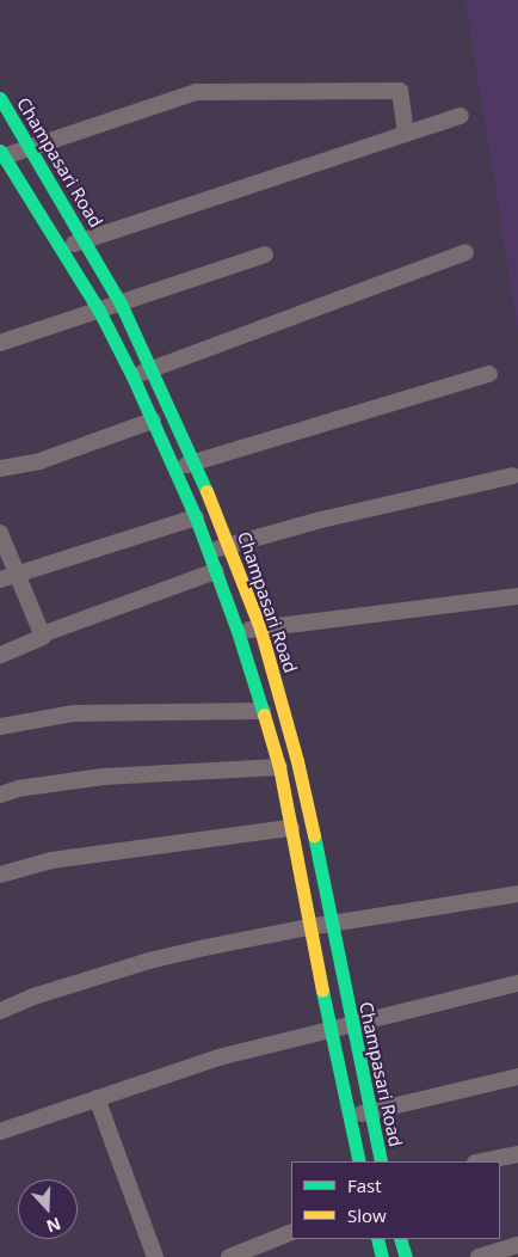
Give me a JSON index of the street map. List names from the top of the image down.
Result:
{
  "streets": {
    "main road": ["Champasari Road"]
  },
  "legend": ["Fast", "Slow"],
  "north": "bottom"
}
